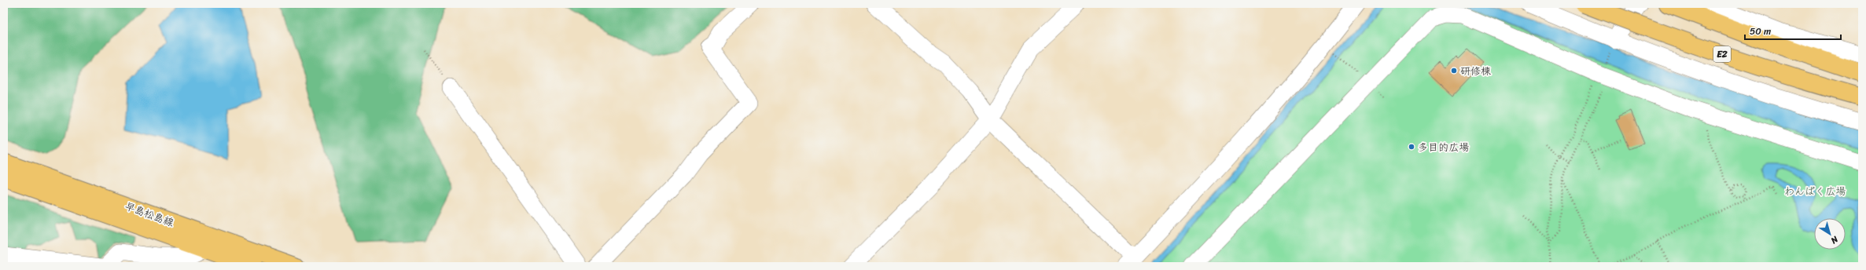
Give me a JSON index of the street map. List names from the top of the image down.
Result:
{
  "streets": {
    "main road": ["E2", "早島松島線"]
  },
  "parks": ["わんぱく広場"],
  "places": ["研修棟", "多目的広場"],
  "scale_bar": "50 m",
  "north": "bottom right"
}
